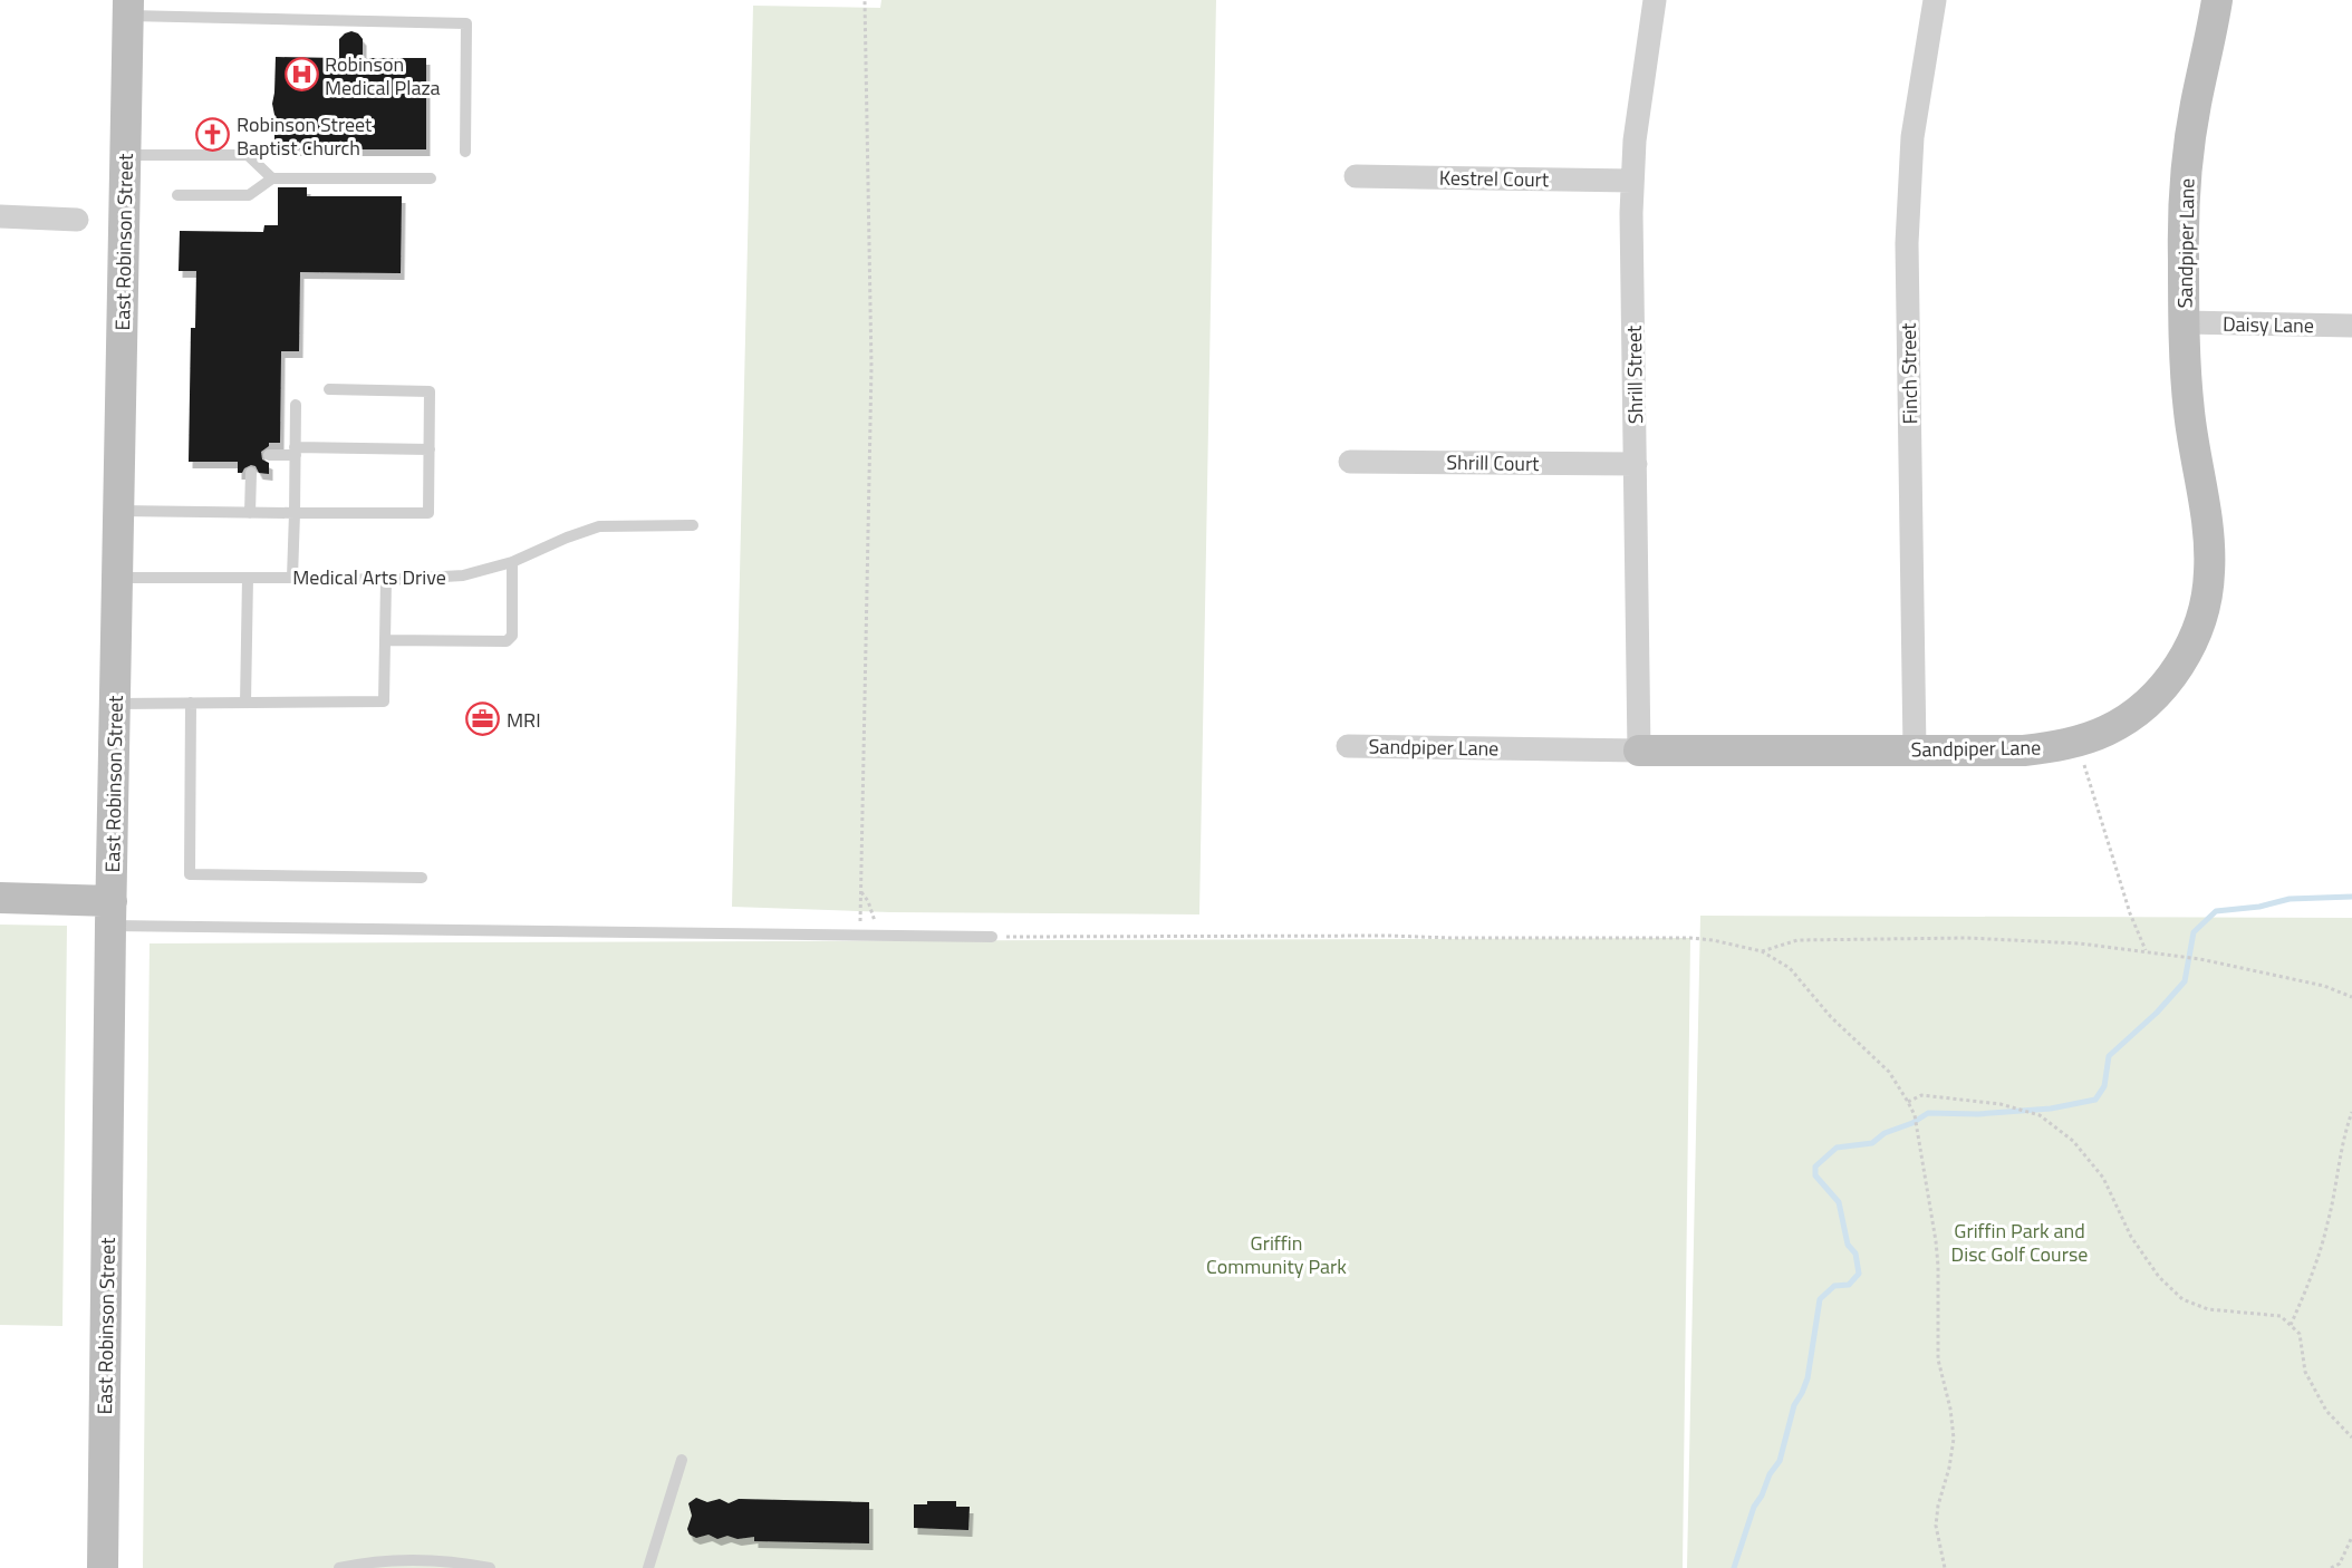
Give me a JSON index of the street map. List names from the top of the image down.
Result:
{
  "streets": {
    "main road": ["East Robinson Street", "Sandpiper Lane"],
    "street": [
      "Kestrel Court",
      "Daisy Lane",
      "Finch Street",
      "Shrill Street",
      "Shrill Court"
    ],
    "lane": ["Medical Arts Drive"]
  },
  "crossings": [
    ["Kestrel Court", "Shrill Street"],
    ["East Robinson Street", "Medical Arts Drive"],
    ["Sandpiper Lane", "Daisy Lane"],
    ["Sandpiper Lane", "Finch Street"],
    ["Sandpiper Lane", "Shrill Street"],
    ["Shrill Street", "Shrill Court"]
  ],
  "parks": ["Griffin Park and Disc Golf Course", "Griffin Community Park"],
  "places": {
    "hospital": ["Robinson Medical Plaza"],
    "church": ["Robinson Street Baptist Church"],
    "office": ["MRI"]
  }
}
